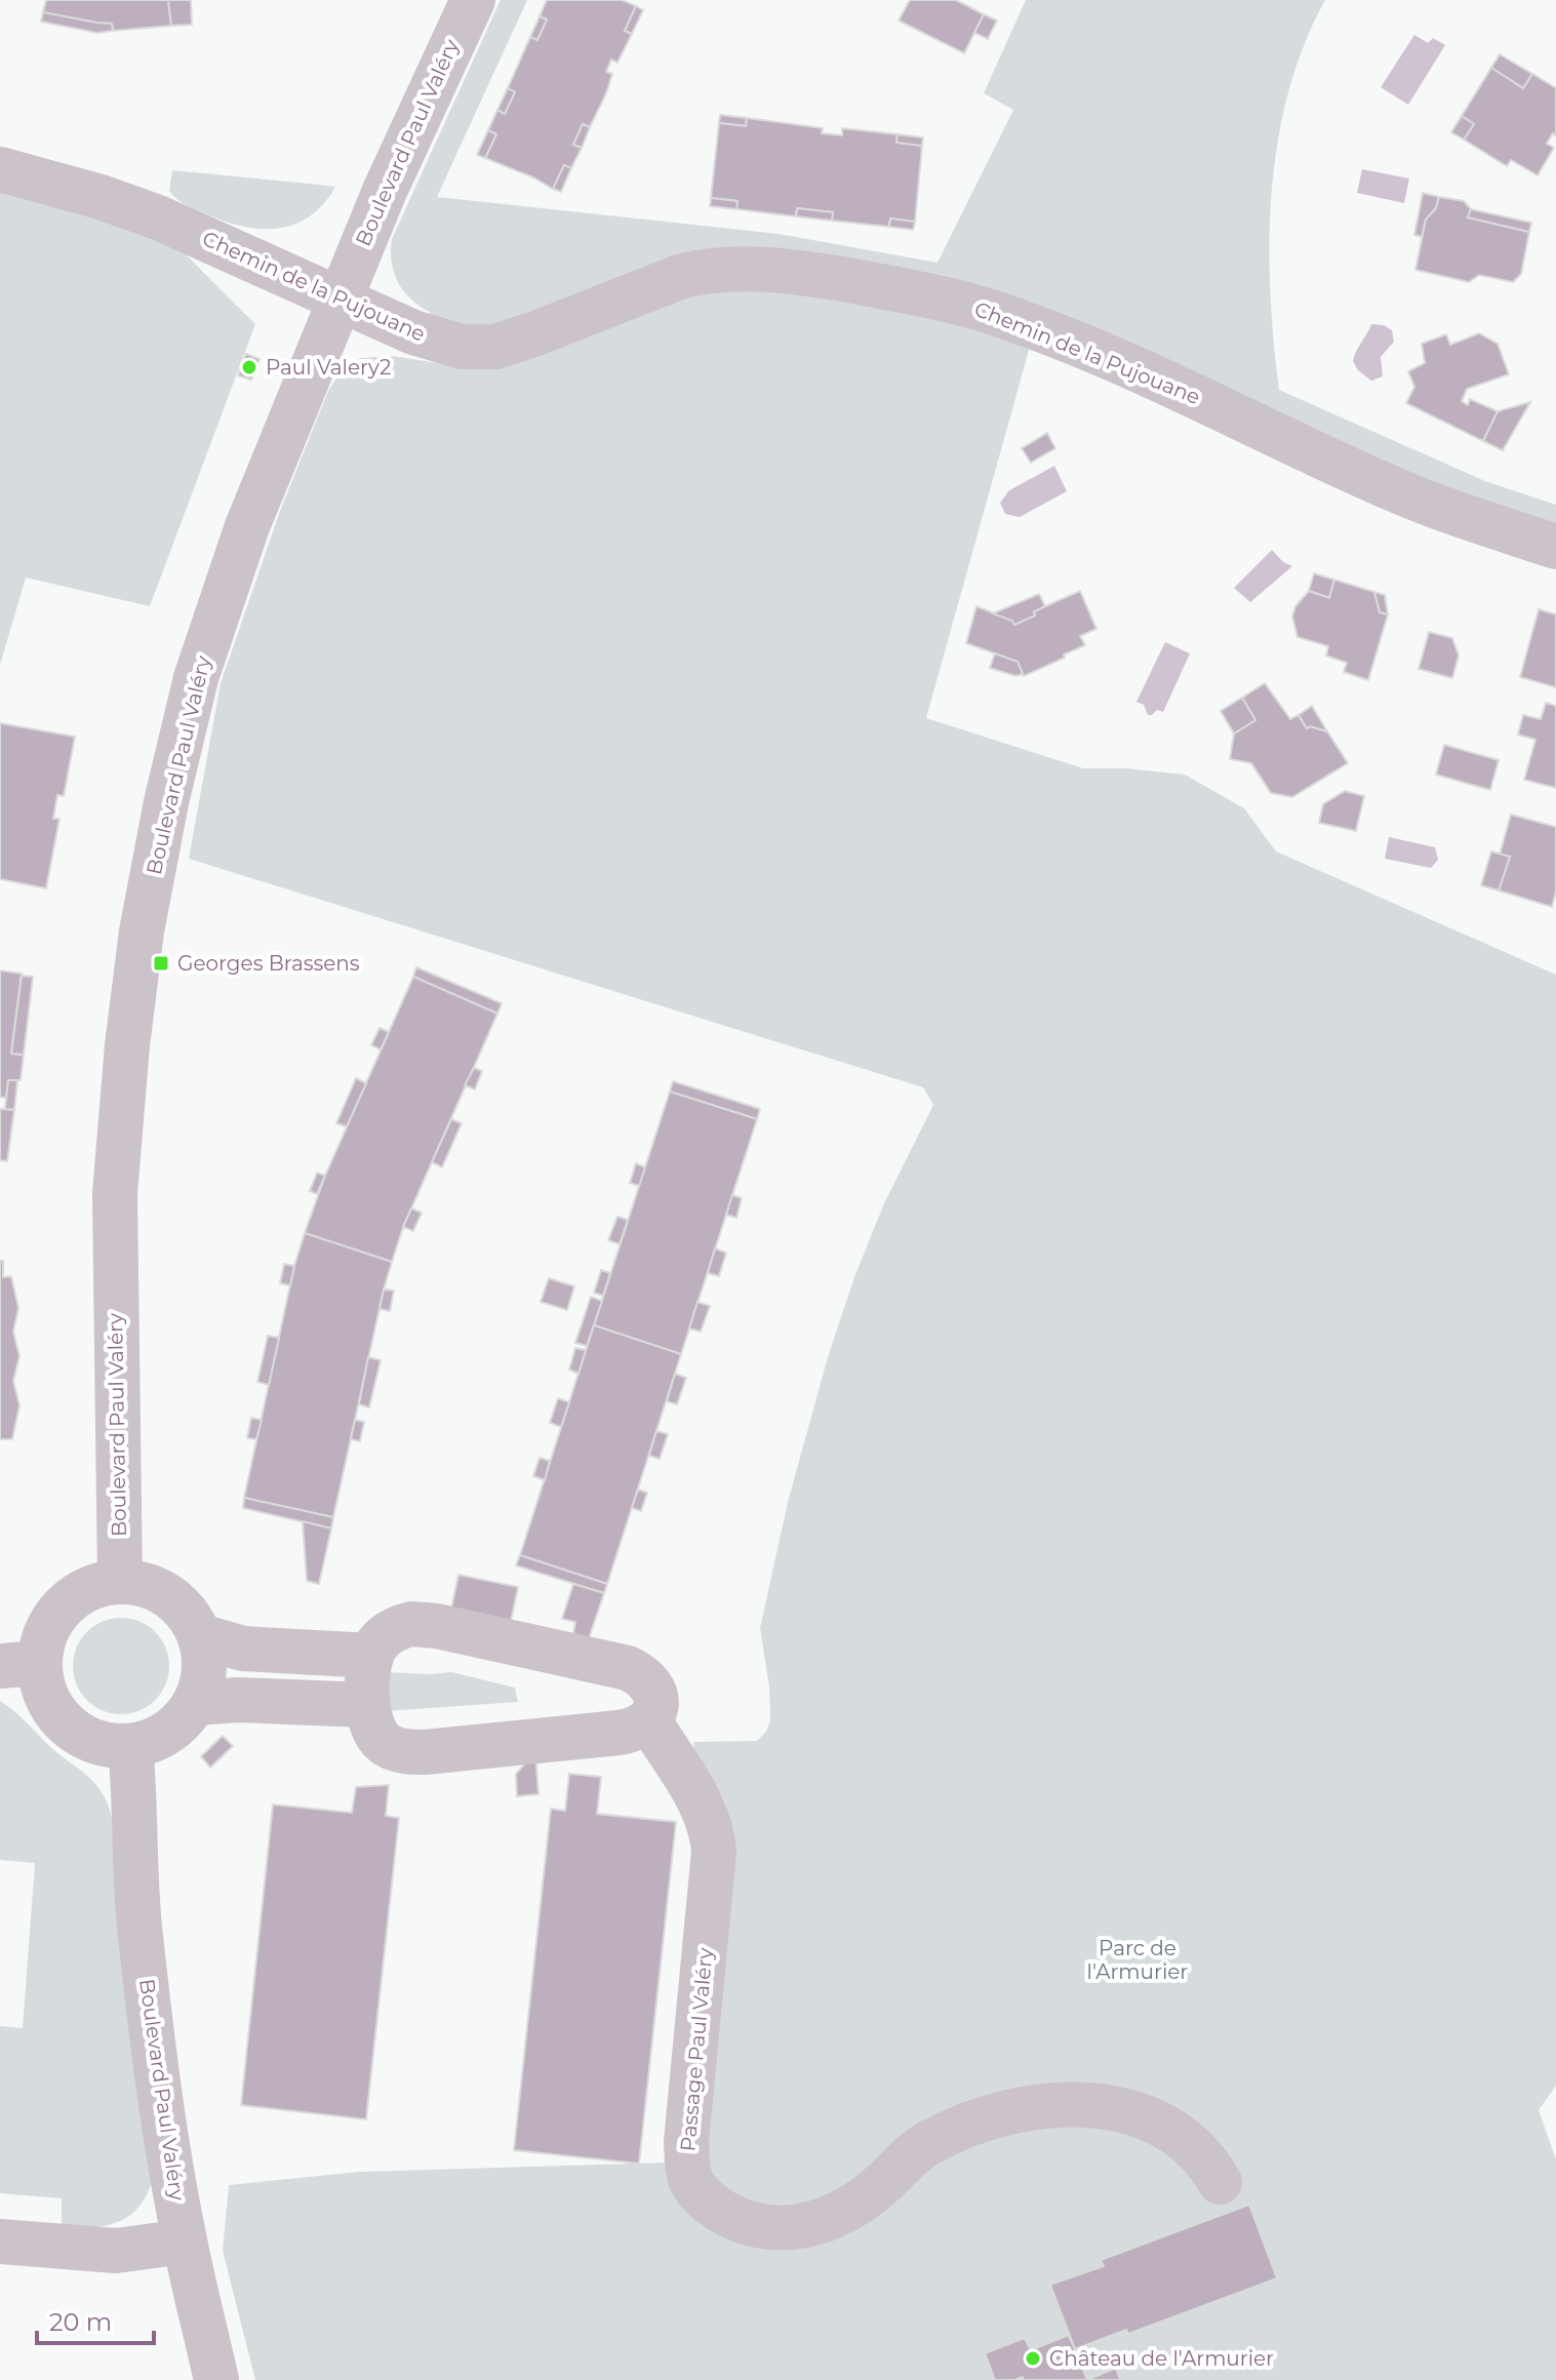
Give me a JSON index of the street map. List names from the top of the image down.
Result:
{
  "streets": {
    "street": ["Boulevard Paul Valéry", "Chemin de la Pujouane", "Passage Paul Valéry"]
  },
  "crossings": [
    ["Boulevard Paul Valéry", "Chemin de la Pujouane"]
  ],
  "parks": ["Parc de l'Armurier"],
  "places": {
    "other": ["Paul Valery2", "Château de l'Armurier"],
    "transit": ["Georges Brassens"]
  },
  "scale_bar": "20 m"
}
